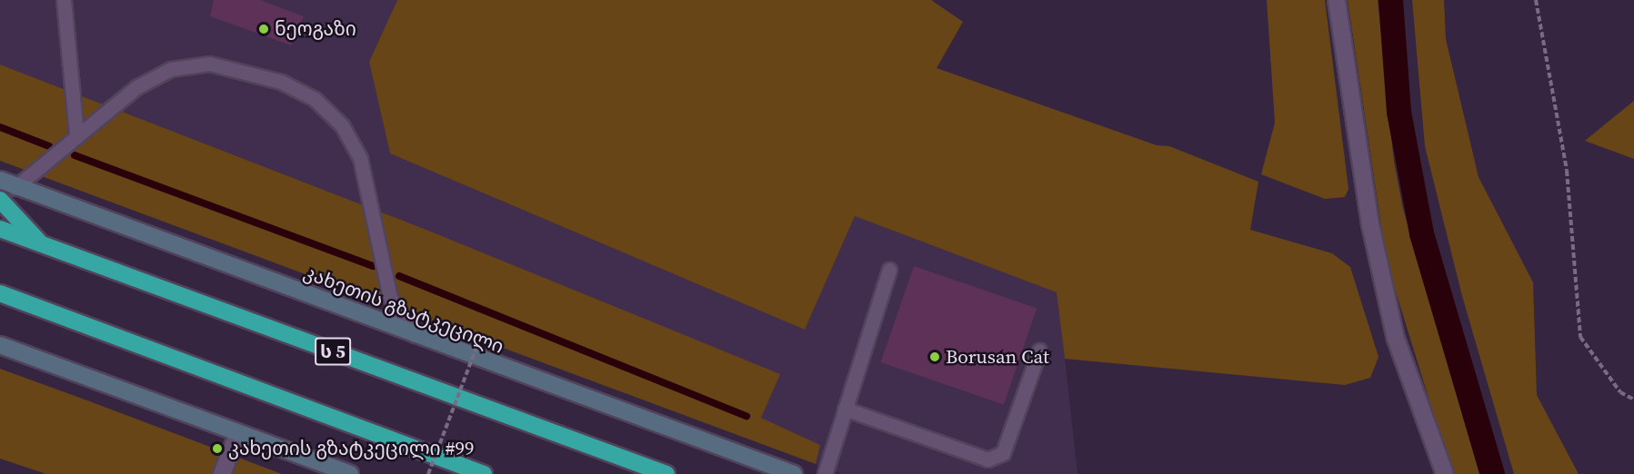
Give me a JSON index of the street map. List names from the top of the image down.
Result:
{
  "streets": {
    "highway": ["ს 5"],
    "street": ["კახეთის გზატკეცილი"]
  },
  "places": ["ნეოგაზი", "Borusan Cat", "კახეთის გზატკეცილი #99"]
}
